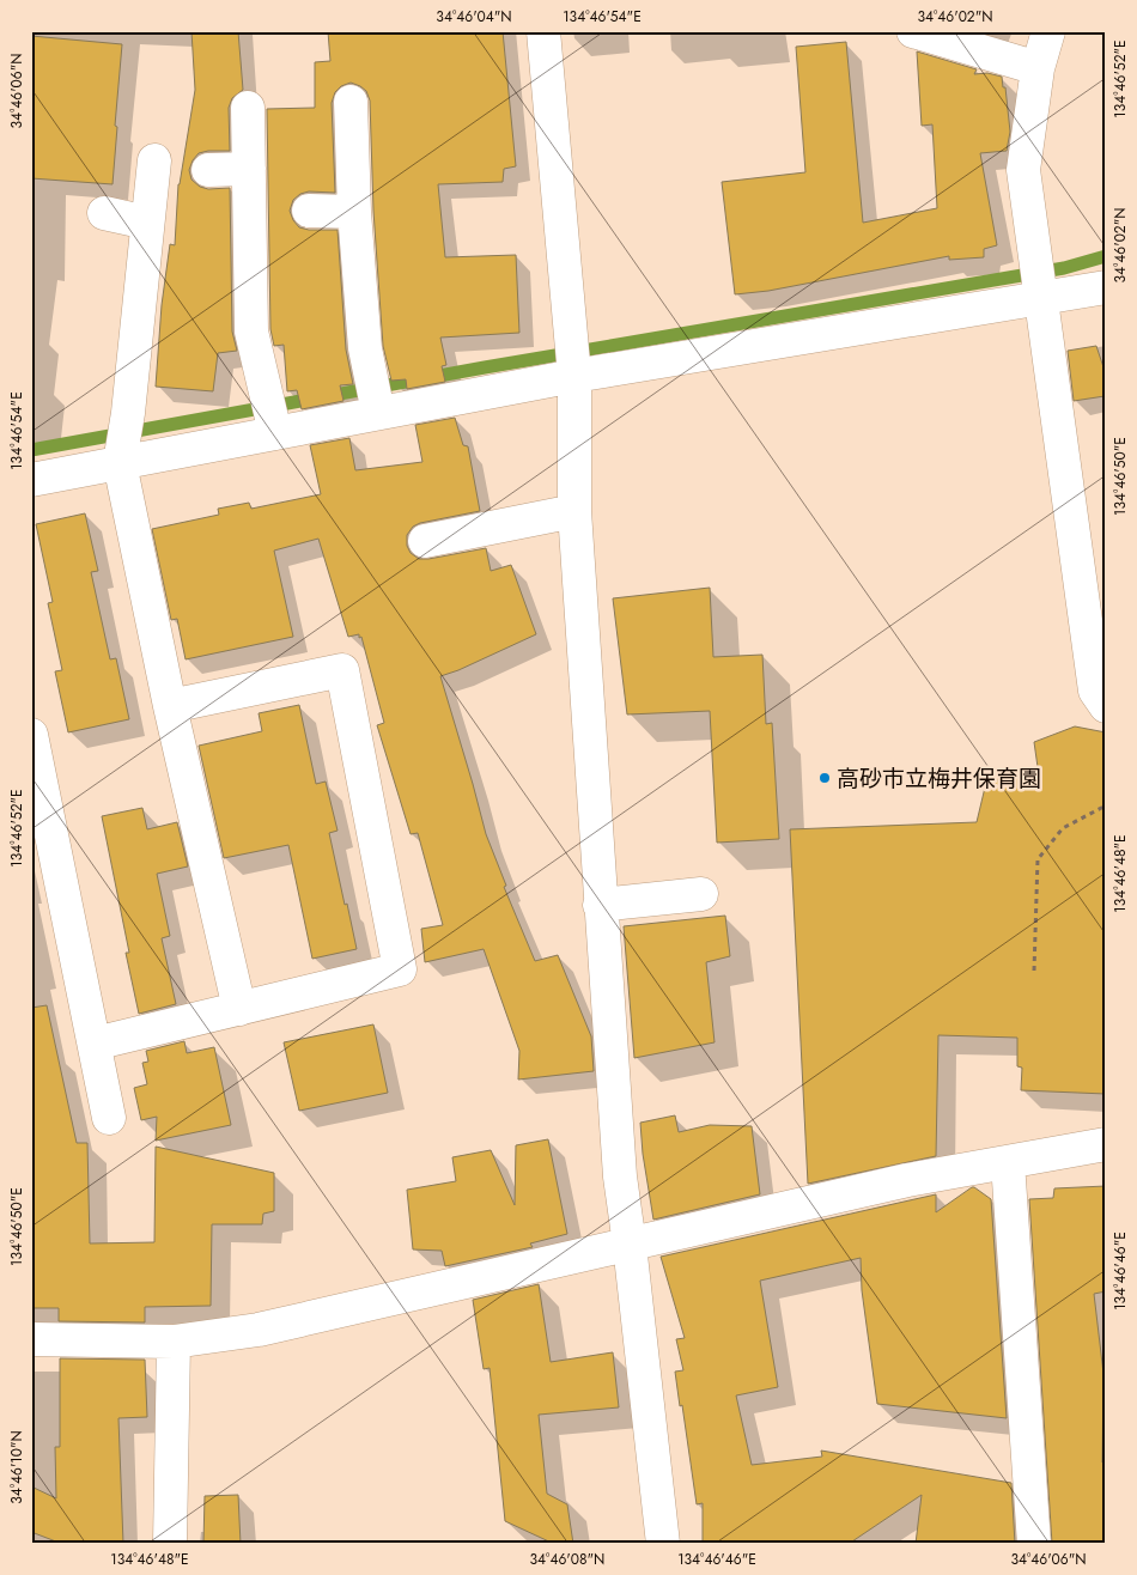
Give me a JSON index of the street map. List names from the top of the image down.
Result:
{
  "places": ["高砂市立梅井保育園"],
  "coordinates": [
    "34°46'04\"N",
    "134°46'54\"E",
    "34°46'02\"N",
    "134°46'52\"E",
    "34°46'06\"N",
    "134°46'50\"E",
    "134°46'48\"E",
    "134°46'46\"E",
    "34°46'10\"N",
    "34°46'08\"N"
  ]
}
